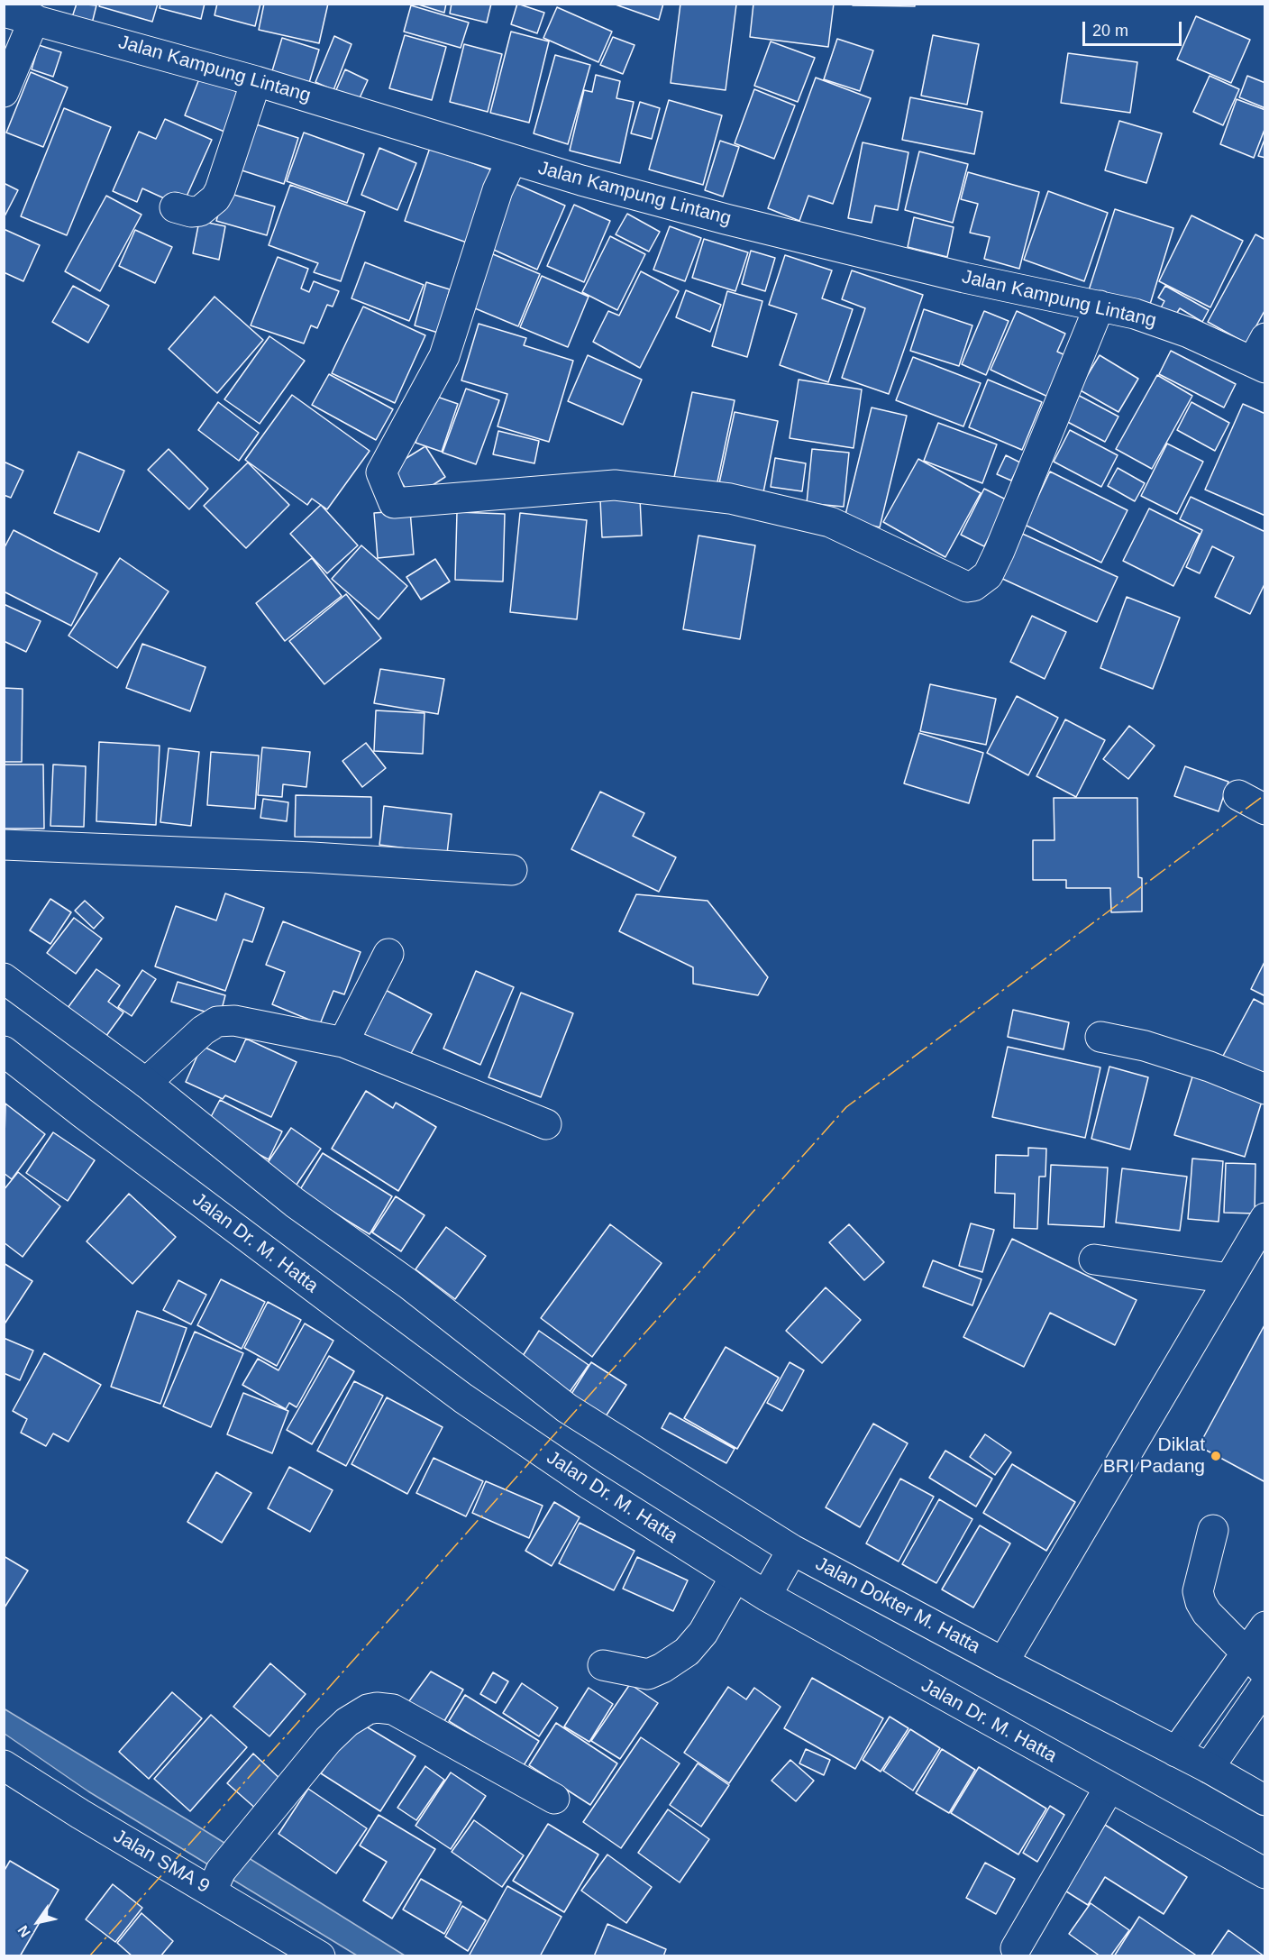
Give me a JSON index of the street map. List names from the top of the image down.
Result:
{
  "streets": {
    "street": [
      "Jalan Kampung Lintang",
      "Jalan Dr. M. Hatta",
      "Jalan Dokter M. Hatta",
      "Jalan SMA 9"
    ]
  },
  "places": ["Diklat BRI Padang"],
  "scale_bar": "20 m",
  "north": "bottom left"
}
